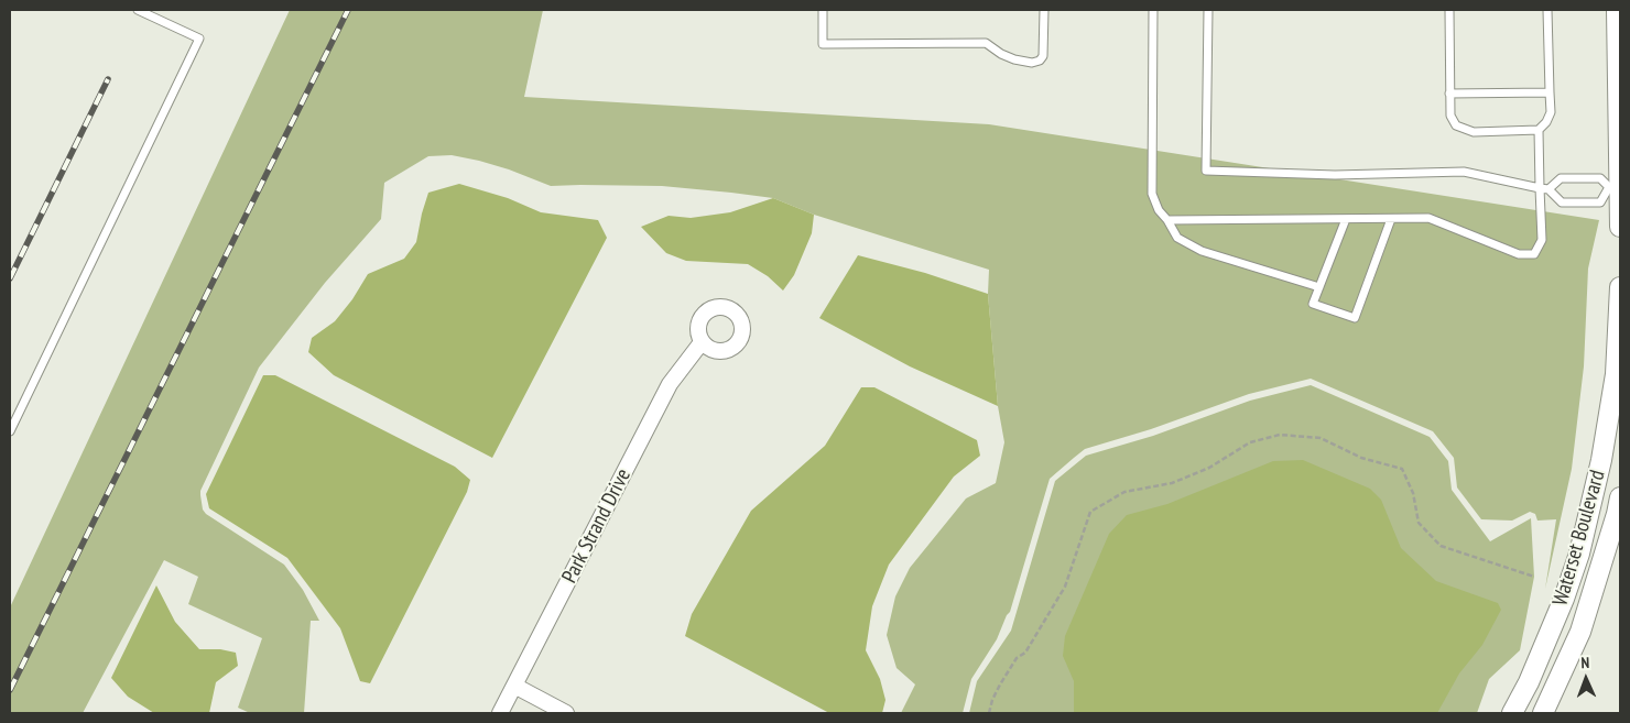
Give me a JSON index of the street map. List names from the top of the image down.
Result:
{
  "streets": {
    "street": ["Park Strand Drive", "Waterset Boulevard"]
  },
  "north": "top"
}
